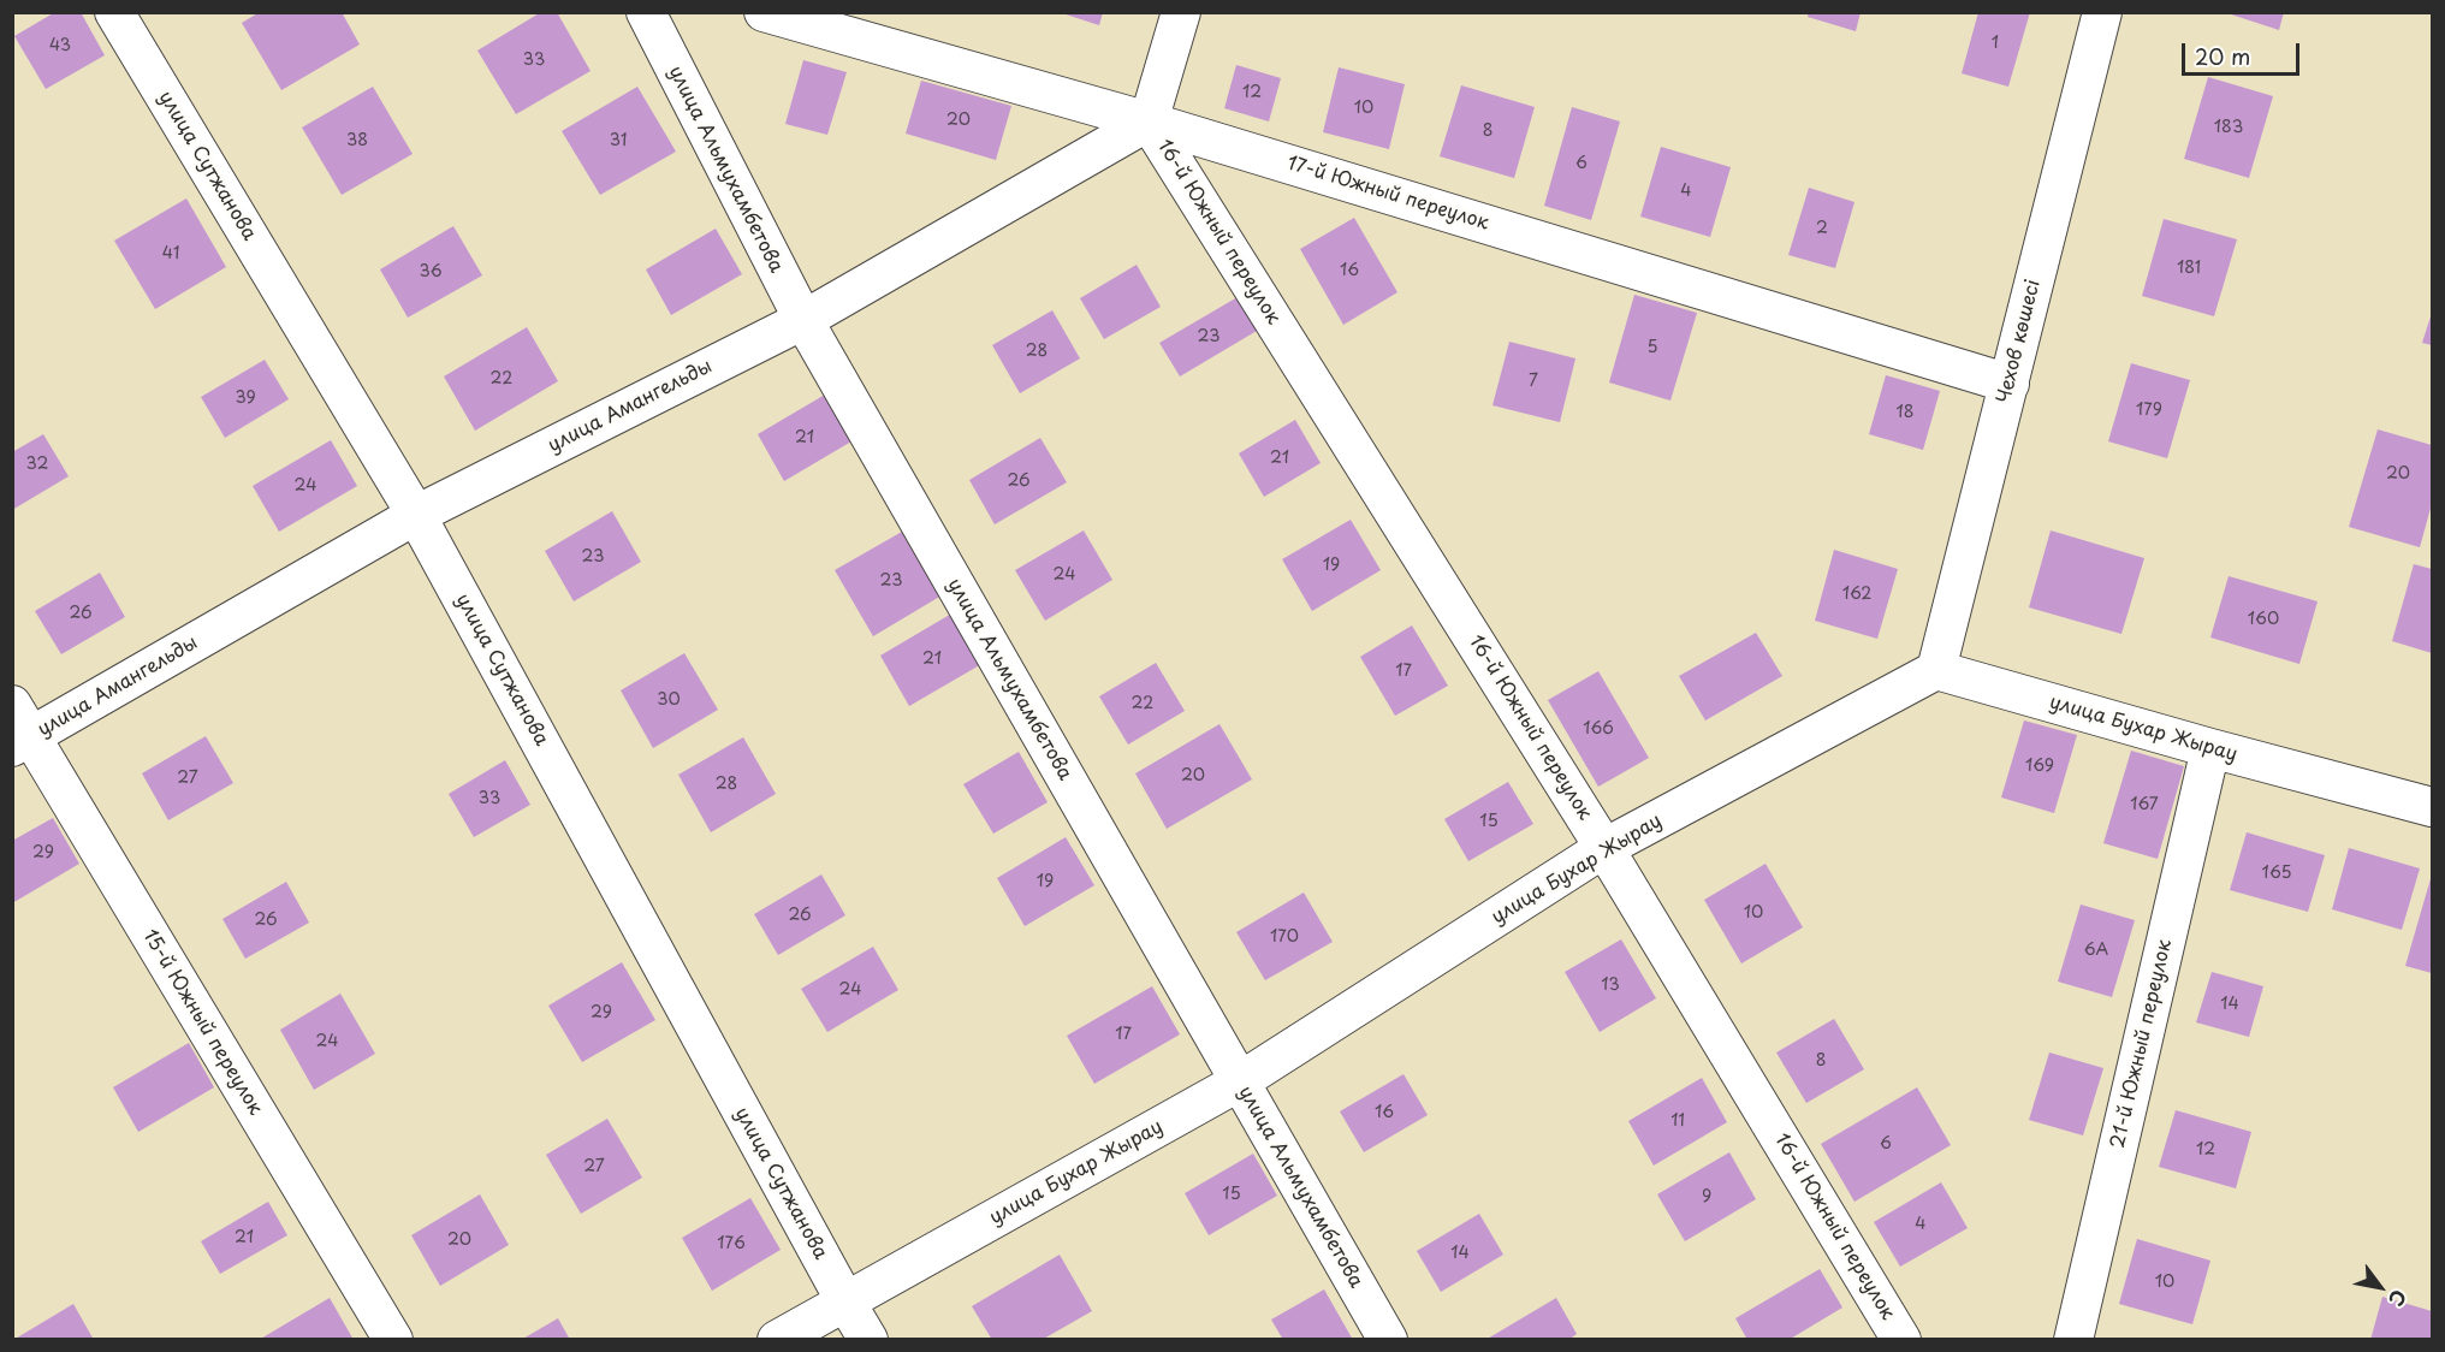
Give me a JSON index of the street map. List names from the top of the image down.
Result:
{
  "streets": {
    "street": [
      "улица Сутжанова",
      "улица Альмухамбетова",
      "17-й Южный переулок",
      "16-й Южный переулок",
      "Чехов көшесі",
      "улица Амангельды",
      "улица Бухар Жырау",
      "15-й Южный переулок",
      "21-й Южный переулок"
    ]
  },
  "crossings": [
    ["улица Сутжанова", "улица Амангельды"],
    ["улица Сутжанова", "улица Бухар Жырау"],
    ["улица Альмухамбетова", "улица Амангельды"],
    ["улица Альмухамбетова", "улица Бухар Жырау"],
    ["17-й Южный переулок", "16-й Южный переулок"],
    ["17-й Южный переулок", "Чехов көшесі"],
    ["17-й Южный переулок", "улица Амангельды"],
    ["16-й Южный переулок", "улица Амангельды"],
    ["16-й Южный переулок", "улица Бухар Жырау"],
    ["Чехов көшесі", "улица Бухар Жырау"],
    ["улица Амангельды", "15-й Южный переулок"],
    ["улица Бухар Жырау", "21-й Южный переулок"]
  ],
  "house_numbers": [
    "1",
    "43",
    "33",
    "12",
    "10",
    "20",
    "183",
    "8",
    "38",
    "31",
    "6",
    "4",
    "2",
    "41",
    "181",
    "16",
    "36",
    "23",
    "5",
    "28",
    "22",
    "7",
    "39",
    "179",
    "18",
    "21",
    "21",
    "32",
    "20",
    "26",
    "24",
    "23",
    "19",
    "24",
    "23",
    "162",
    "26",
    "160",
    "21",
    "17",
    "30",
    "22",
    "166",
    "169",
    "20",
    "27",
    "28",
    "33",
    "167",
    "15",
    "29",
    "165",
    "19",
    "10",
    "26",
    "26",
    "170",
    "6А",
    "13",
    "24",
    "14",
    "29",
    "17",
    "24",
    "8",
    "16",
    "11",
    "6",
    "12",
    "27",
    "15",
    "9",
    "4",
    "21",
    "20",
    "176",
    "14",
    "10"
  ],
  "scale_bar": "20 m",
  "north": "bottom right"
}
